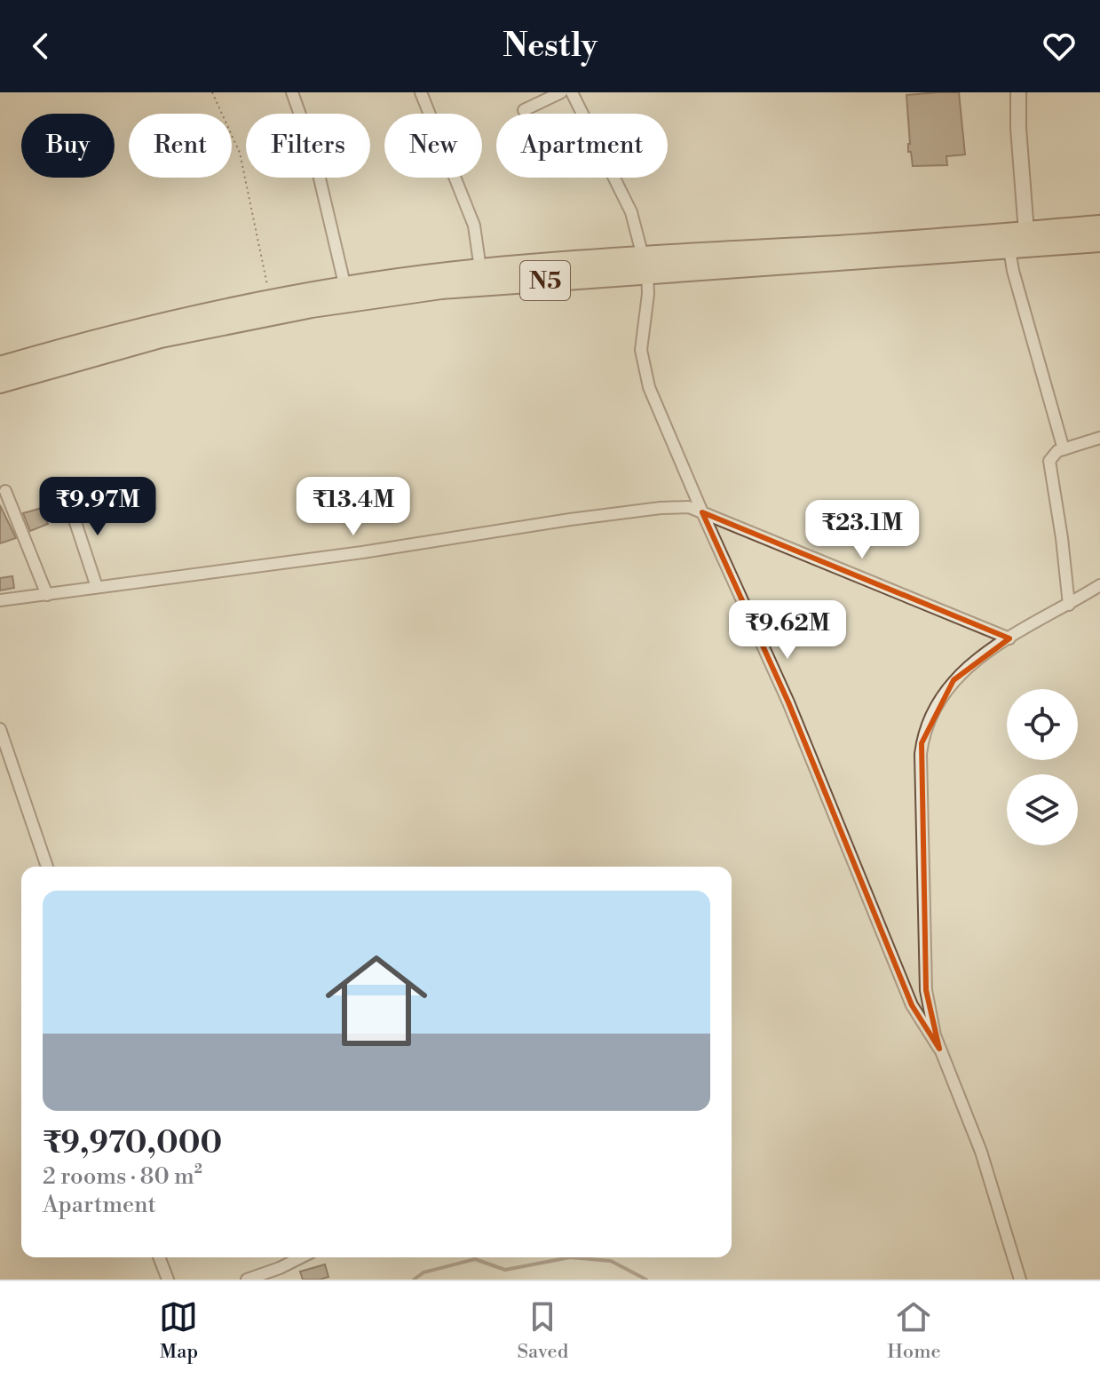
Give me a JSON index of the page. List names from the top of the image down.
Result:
{
  "streets": {
    "highway": ["N5"]
  },
  "page": {
    "header": "Nestly",
    "chip": [
      "Buy",
      "Rent",
      "Filters",
      "New",
      "Apartment"
    ],
    "price": [
      "₹9.97M",
      "₹13.4M",
      "₹23.1M",
      "₹9.62M"
    ],
    "list": [
      {
        "name": "₹9,970,000",
        "note": "2 rooms · 80 m² · Apartment"
      }
    ],
    "tabs": ["Map", "Saved", "Home"]
  }
}
